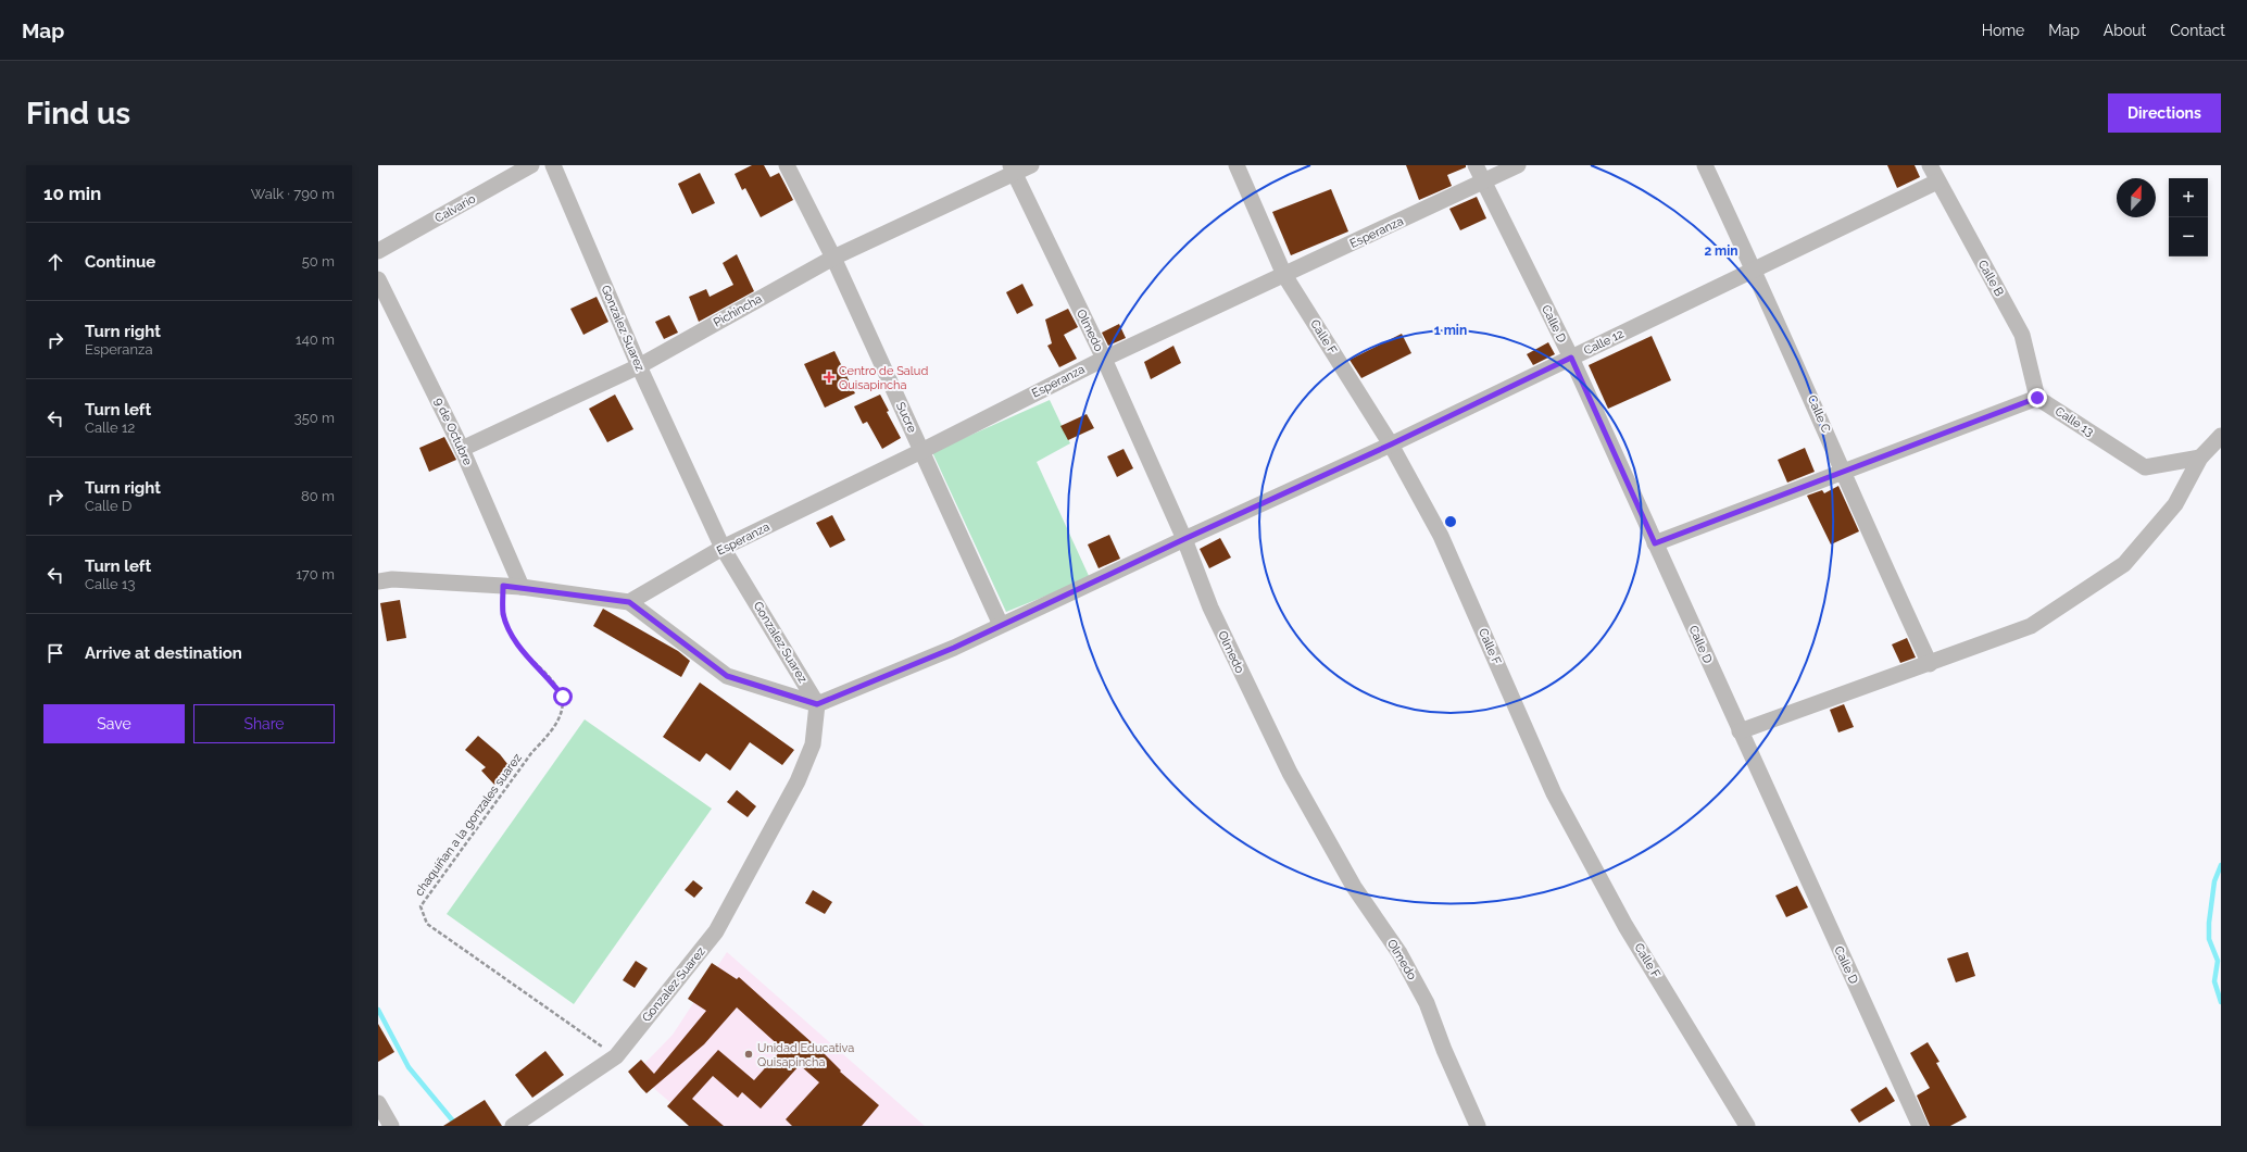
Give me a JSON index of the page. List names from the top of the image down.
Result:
{
  "streets": {
    "street": [
      "Calvario",
      "Esperanza",
      "Calle B",
      "Pichincha",
      "Calle D",
      "Gonzalez Suarez",
      "Olmedo",
      "Calle F",
      "Calle 12",
      "Calle C",
      "Sucre",
      "Calle 13",
      "9 de Octubre"
    ],
    "path": ["chaquiñan a la gonzales suarez"]
  },
  "crossings": [
    ["Esperanza", "Calle D"],
    ["Esperanza", "Gonzalez Suarez"],
    ["Esperanza", "Olmedo"],
    ["Esperanza", "Calle F"],
    ["Esperanza", "Sucre"],
    ["Calle B", "Calle 12"],
    ["Calle B", "Calle 13"],
    ["Pichincha", "Gonzalez Suarez"],
    ["Pichincha", "Olmedo"],
    ["Pichincha", "Sucre"],
    ["Pichincha", "9 de Octubre"],
    ["Calle D", "Calle 12"],
    ["Gonzalez Suarez", "Calle 12"],
    ["Gonzalez Suarez", "chaquiñan a la gonzales suarez"],
    ["Olmedo", "Calle 12"],
    ["Calle F", "Calle 12"],
    ["Calle 12", "Calle C"],
    ["Calle 12", "Sucre"]
  ],
  "places": {
    "health": ["Centro de Salud Quisapincha"],
    "other": ["Unidad Educativa Quisapincha"]
  },
  "north": "top",
  "page": {
    "header": "Map",
    "nav": [
      "Home",
      "Map",
      "About",
      "Contact"
    ],
    "buttons": [
      "Directions",
      ["Save", "Share"]
    ],
    "title": "Find us",
    "heading": ["10 min", "Walk · 790 m"],
    "map_buttons": ["+", "−"],
    "list": [
      ["Continue", "50 m"],
      ["Turn right", "Esperanza", "140 m"],
      ["Turn left", "Calle 12", "350 m"],
      ["Turn right", "Calle D", "80 m"],
      ["Turn left", "Calle 13", "170 m"],
      "Arrive at destination"
    ]
  },
  "rings": ["2 min", "1 min"]
}
